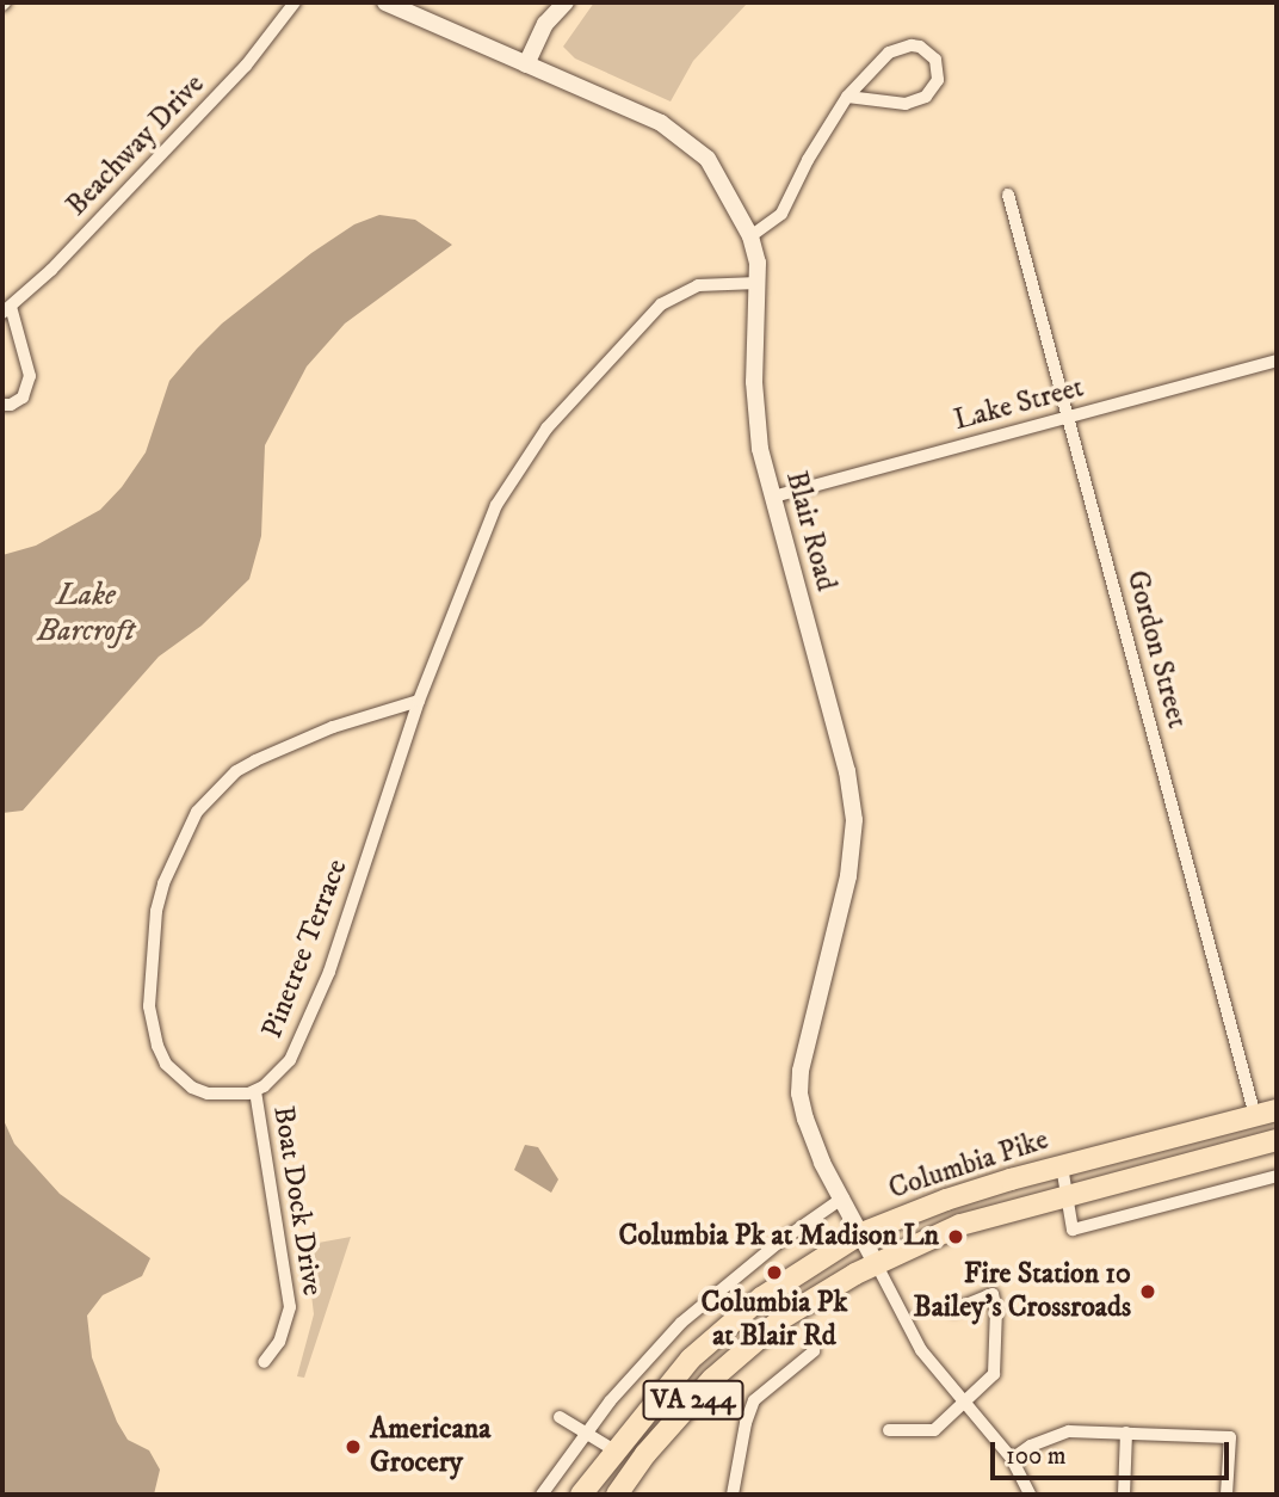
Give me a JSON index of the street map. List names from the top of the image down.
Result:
{
  "streets": {
    "main road": ["Columbia Pike", "VA 244"],
    "street": [
      "Beachway Drive",
      "Lake Street",
      "Blair Road",
      "Gordon Street",
      "Pinetree Terrace",
      "Boat Dock Drive"
    ]
  },
  "crossings": [
    ["Lake Street", "Blair Road"],
    ["Lake Street", "Gordon Street"],
    ["Blair Road", "Pinetree Terrace"],
    ["Blair Road", "Columbia Pike"],
    ["Gordon Street", "Columbia Pike"],
    ["Pinetree Terrace", "Boat Dock Drive"]
  ],
  "water": ["Lake Barcroft"],
  "places": [
    "Columbia Pk at Madison Ln",
    "Columbia Pk at Blair Rd",
    "Fire Station 10 Bailey's Crossroads",
    "Americana Grocery"
  ],
  "scale_bar": "100 m"
}
